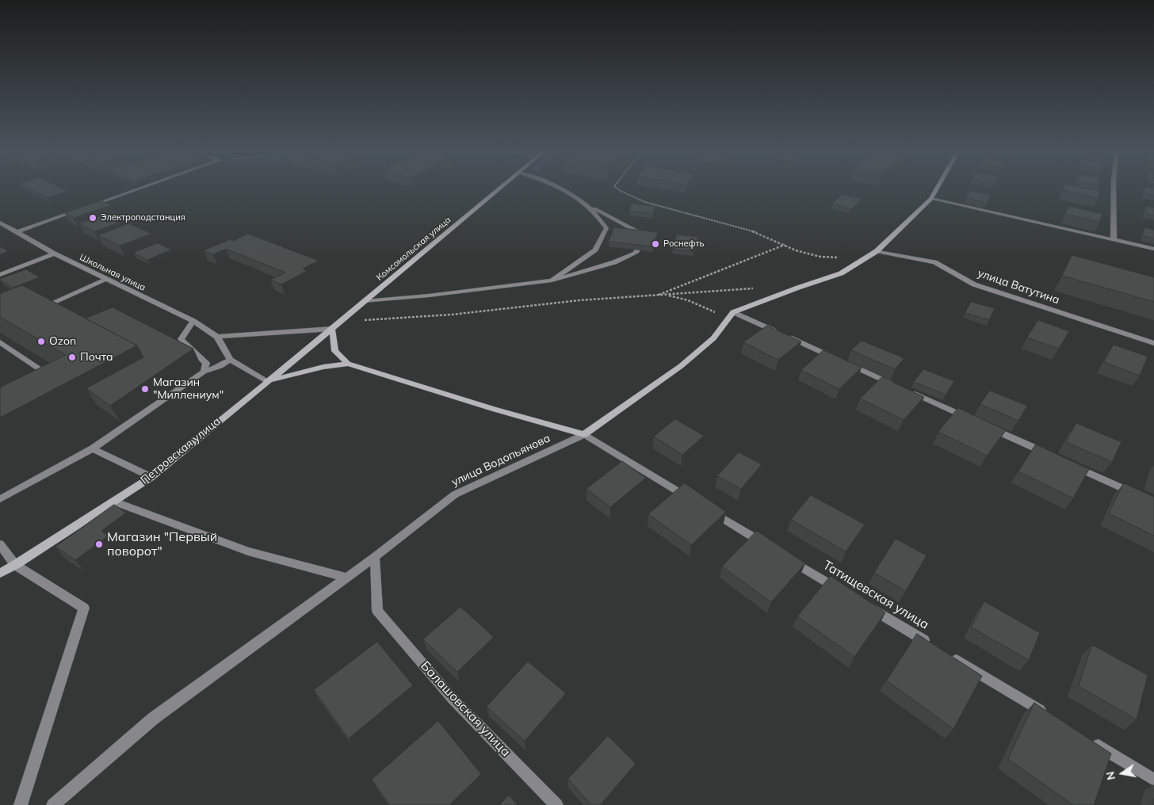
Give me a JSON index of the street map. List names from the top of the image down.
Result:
{
  "streets": {
    "street": [
      "Комсомольская улица",
      "Школьная улица",
      "улица Ватутина",
      "Петровская улица",
      "улица Водопьянова",
      "Татищевская улица",
      "Балашовская улица"
    ]
  },
  "crossings": [
    ["Комсомольская улица", "Петровская улица"],
    ["улица Водопьянова", "Балашовская улица"]
  ],
  "places": [
    "Электроподстанция",
    "Роснефть",
    "Ozon",
    "Почта",
    "Магазин \"Миллениум\"",
    "Магазин \"Первый поворот\""
  ],
  "north": "left"
}
